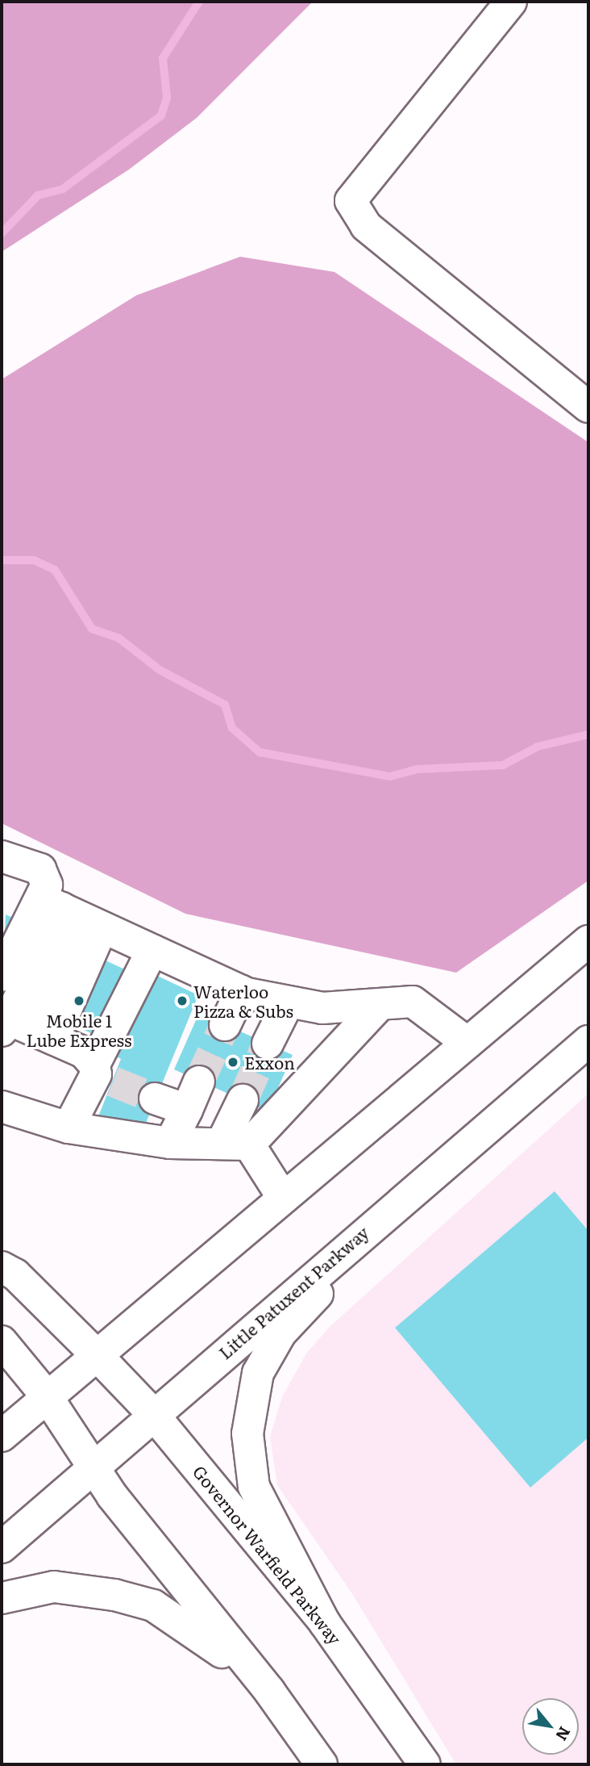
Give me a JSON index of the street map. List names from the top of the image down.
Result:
{
  "streets": {
    "main road": ["Little Patuxent Parkway", "Governor Warfield Parkway"]
  },
  "crossings": [
    ["Little Patuxent Parkway", "Governor Warfield Parkway"]
  ],
  "places": ["Mobile 1 Lube Express", "Waterloo Pizza & Subs", "Exxon"],
  "north": "bottom right"
}
